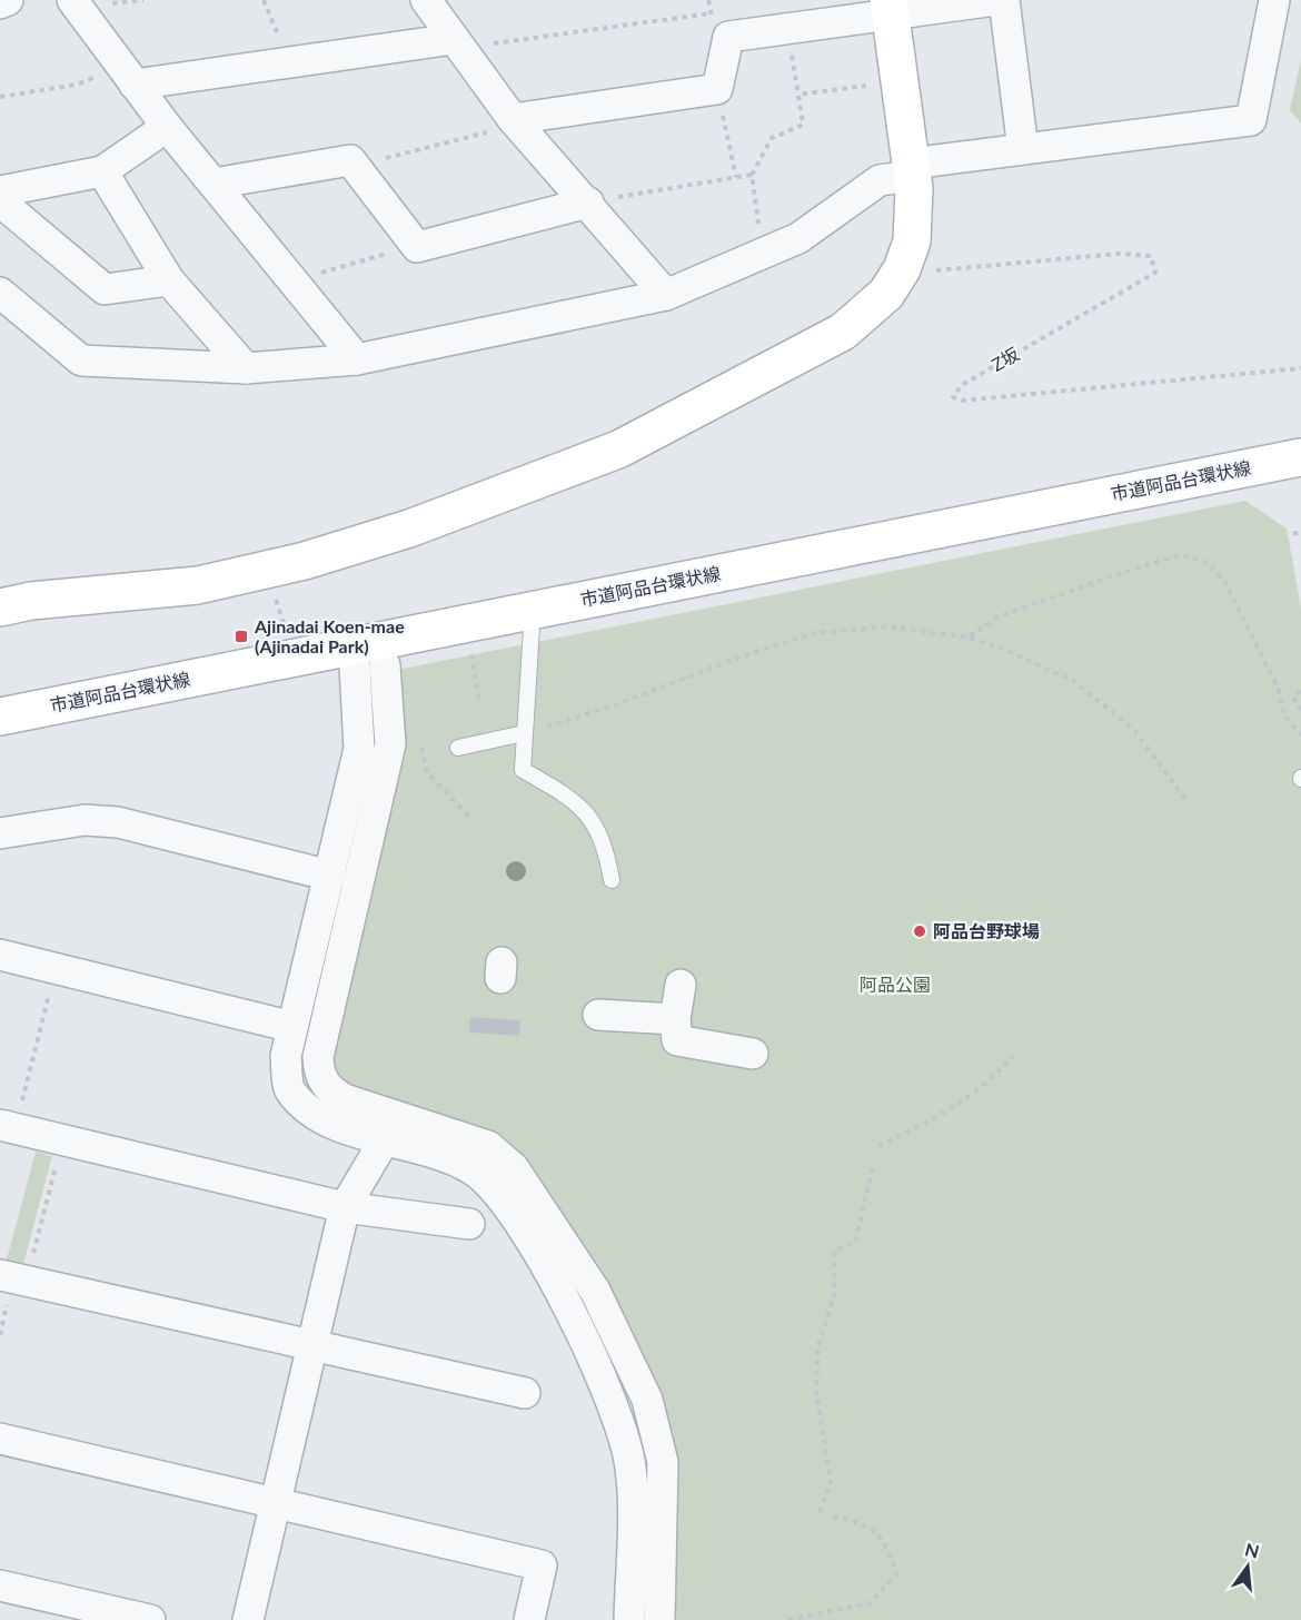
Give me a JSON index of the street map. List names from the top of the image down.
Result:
{
  "streets": {
    "street": ["市道阿品台環状線"],
    "path": ["Z坂"]
  },
  "parks": ["阿品公園"],
  "places": {
    "transit": ["Ajinadai Koen-mae (Ajinadai Park)"],
    "other": ["阿品台野球場"]
  },
  "north": "top"
}
